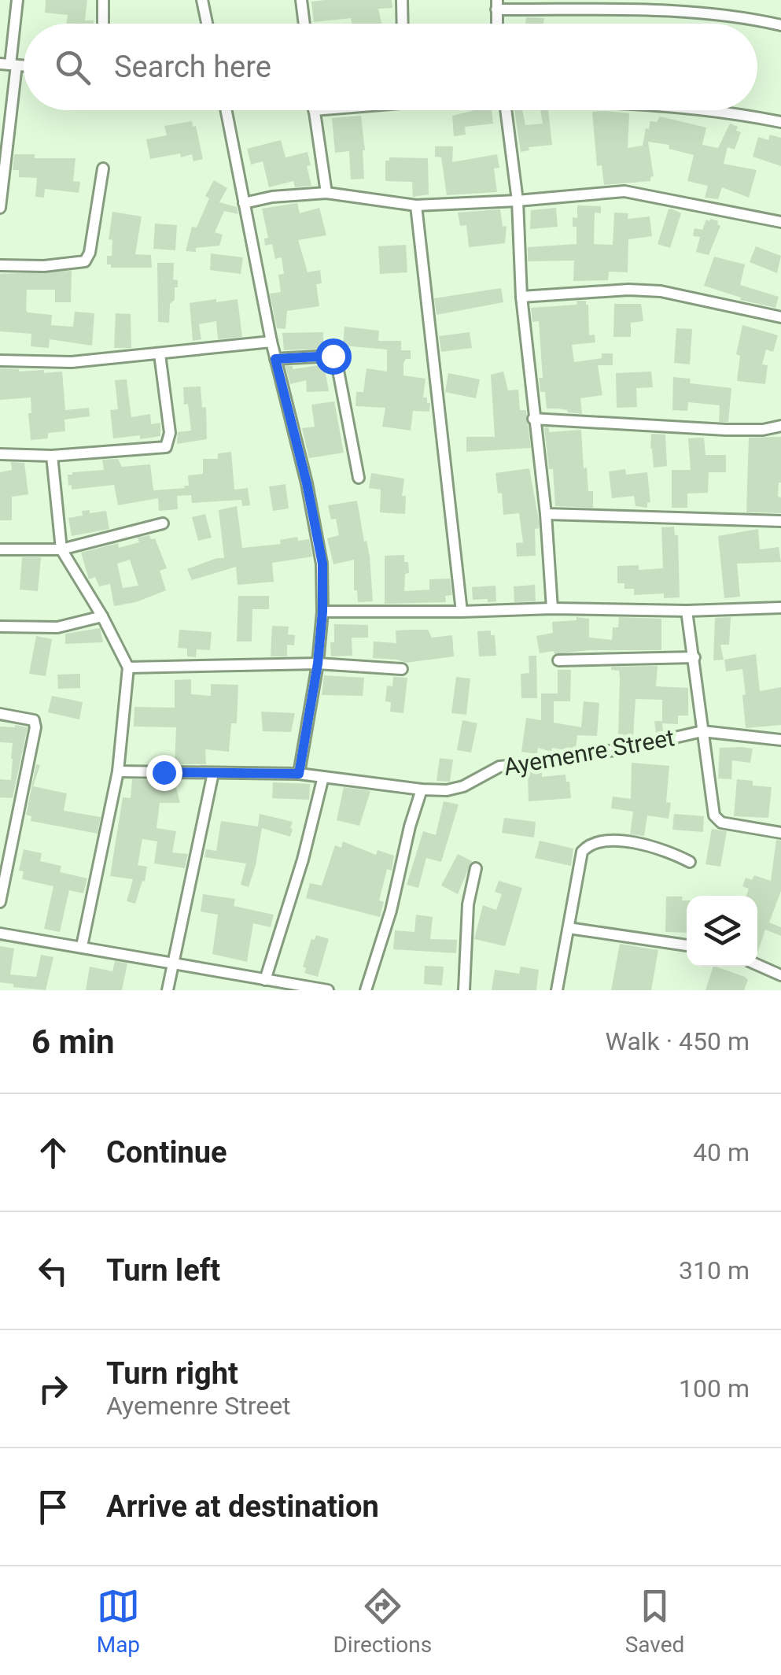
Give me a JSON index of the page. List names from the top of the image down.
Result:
{
  "streets": {
    "street": ["Ayemenre Street"]
  },
  "page": {
    "search": "Search here",
    "heading": ["6 min", "Walk · 450 m"],
    "list": [
      ["Continue", "40 m"],
      ["Turn left", "310 m"],
      ["Turn right", "Ayemenre Street", "100 m"],
      "Arrive at destination"
    ],
    "nav": ["Map", "Directions", "Saved"]
  }
}
